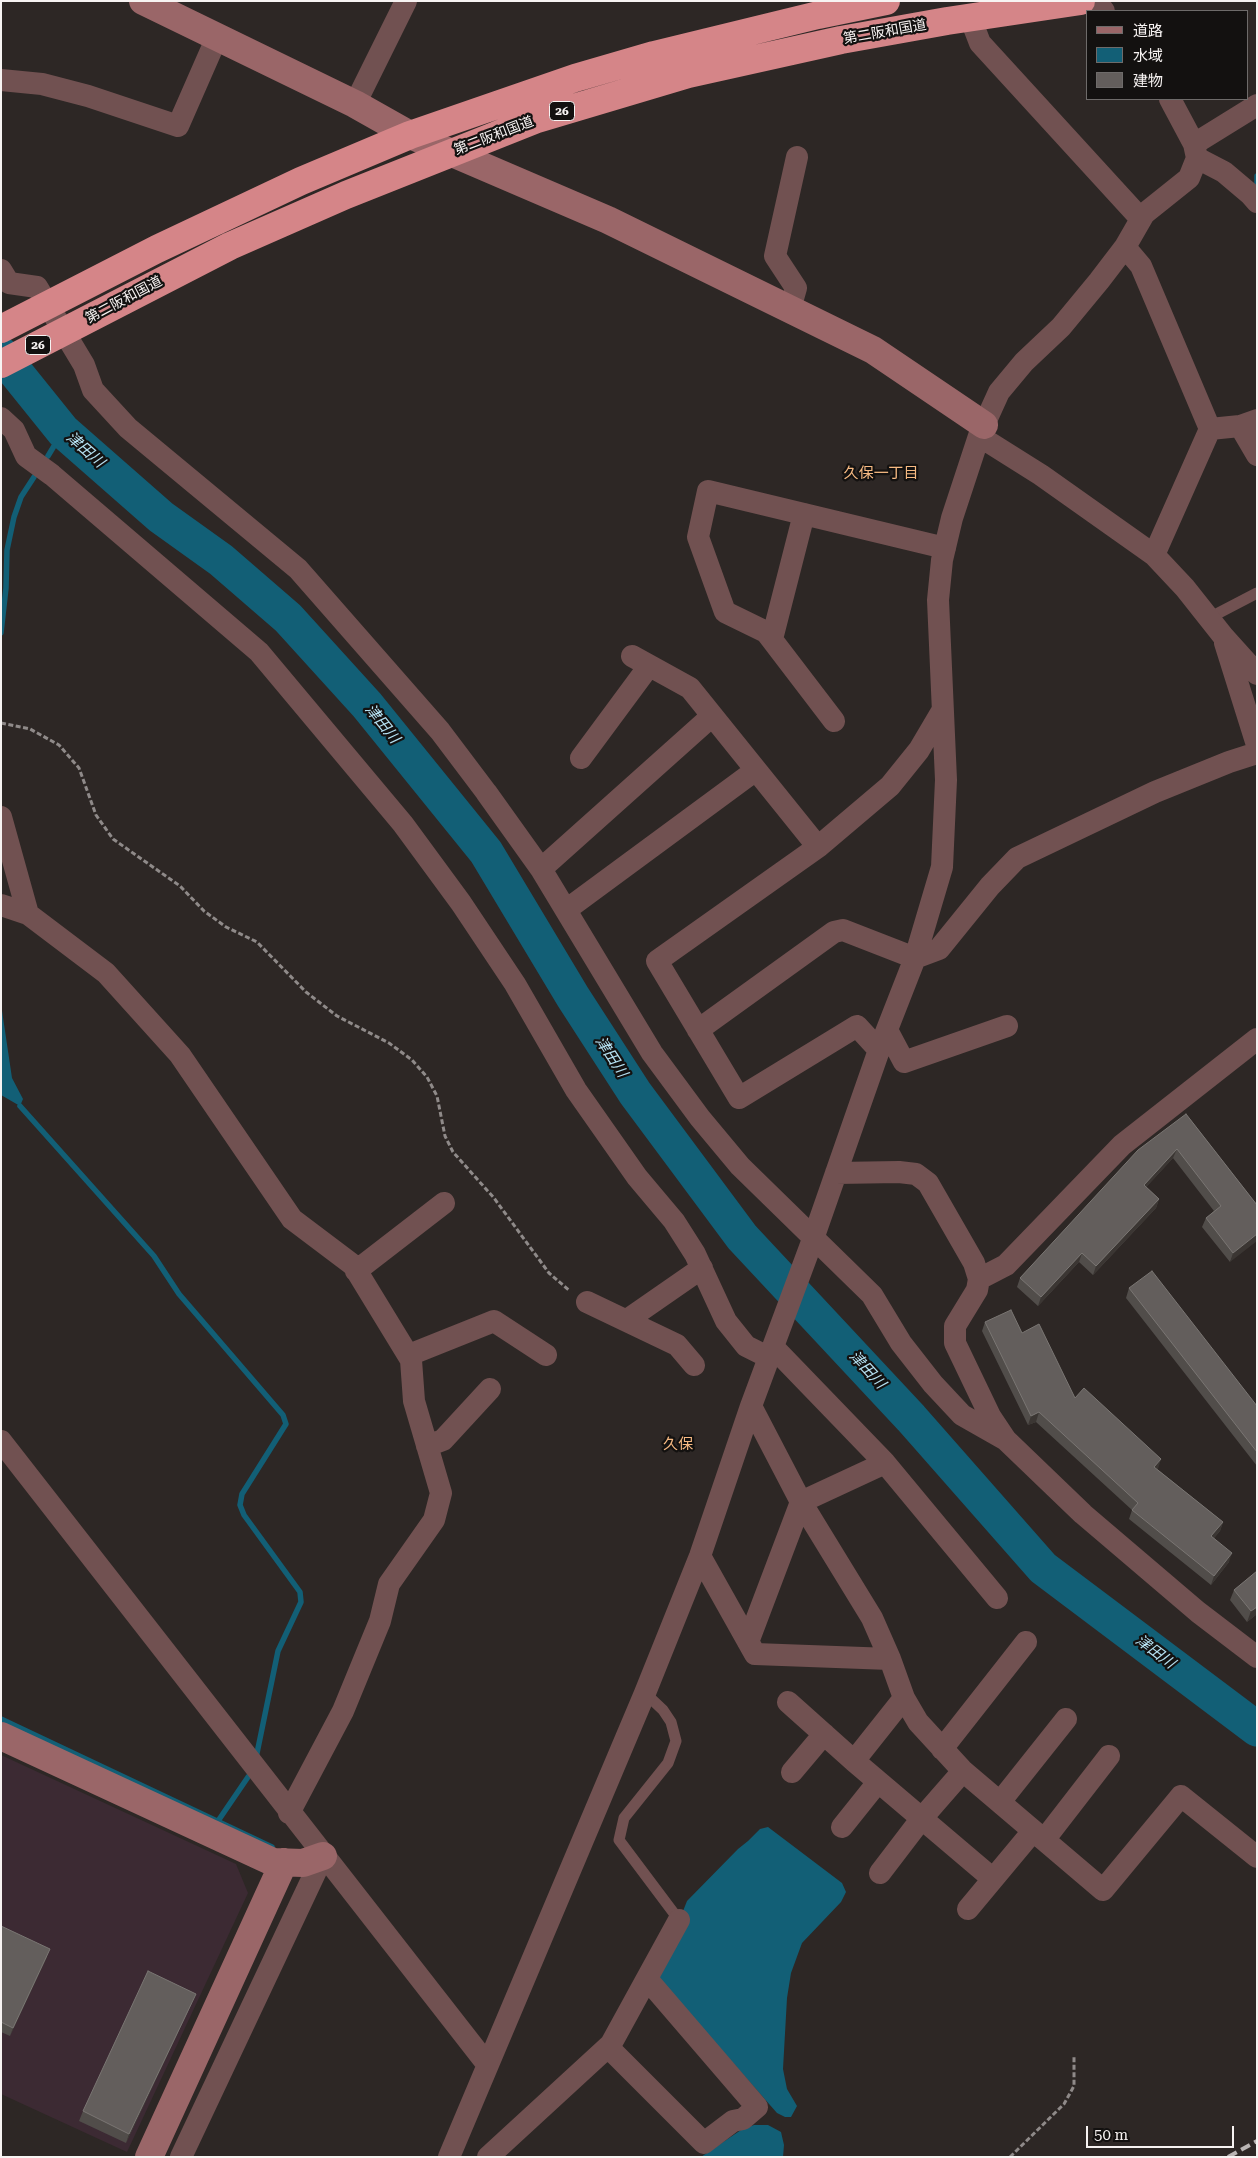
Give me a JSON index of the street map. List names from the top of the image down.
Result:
{
  "streets": {
    "highway": ["第二阪和国道", "26"]
  },
  "districts": ["久保一丁目", "久保"],
  "water": ["津田川"],
  "legend": ["道路", "水域", "建物"],
  "scale_bar": "50 m"
}
